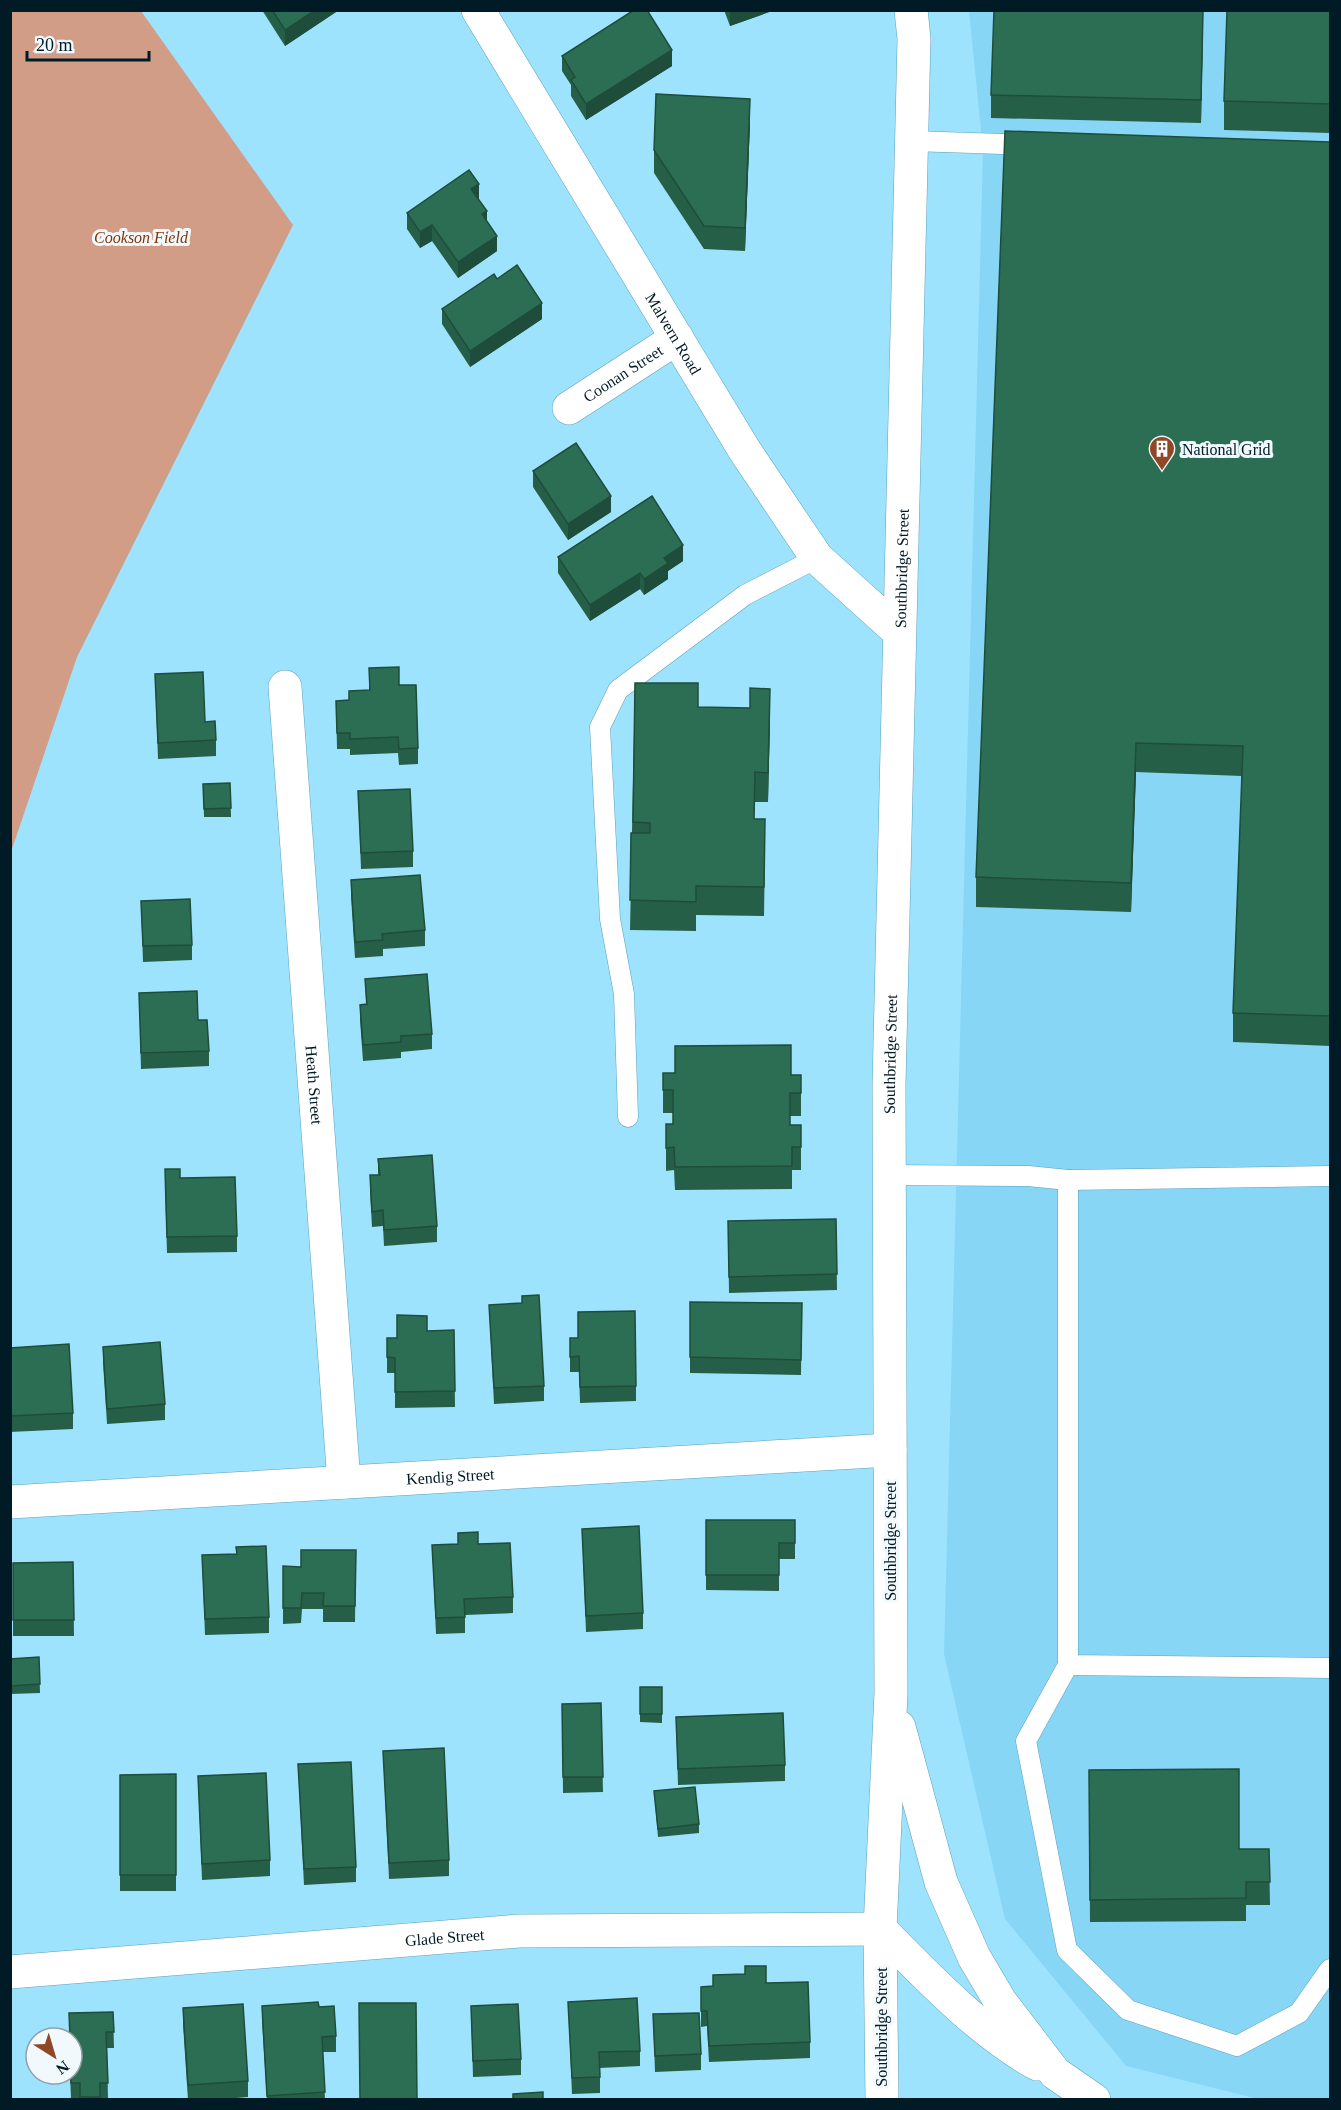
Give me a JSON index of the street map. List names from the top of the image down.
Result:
{
  "streets": {
    "street": [
      "Malvern Road",
      "Coonan Street",
      "Southbridge Street",
      "Heath Street",
      "Kendig Street",
      "Glade Street"
    ]
  },
  "crossings": [
    ["Malvern Road", "Coonan Street"],
    ["Malvern Road", "Southbridge Street"],
    ["Southbridge Street", "Kendig Street"],
    ["Southbridge Street", "Glade Street"],
    ["Heath Street", "Kendig Street"]
  ],
  "parks": ["Cookson Field"],
  "places": {
    "building": ["National Grid"]
  },
  "scale_bar": "20 m",
  "north": "bottom right"
}
